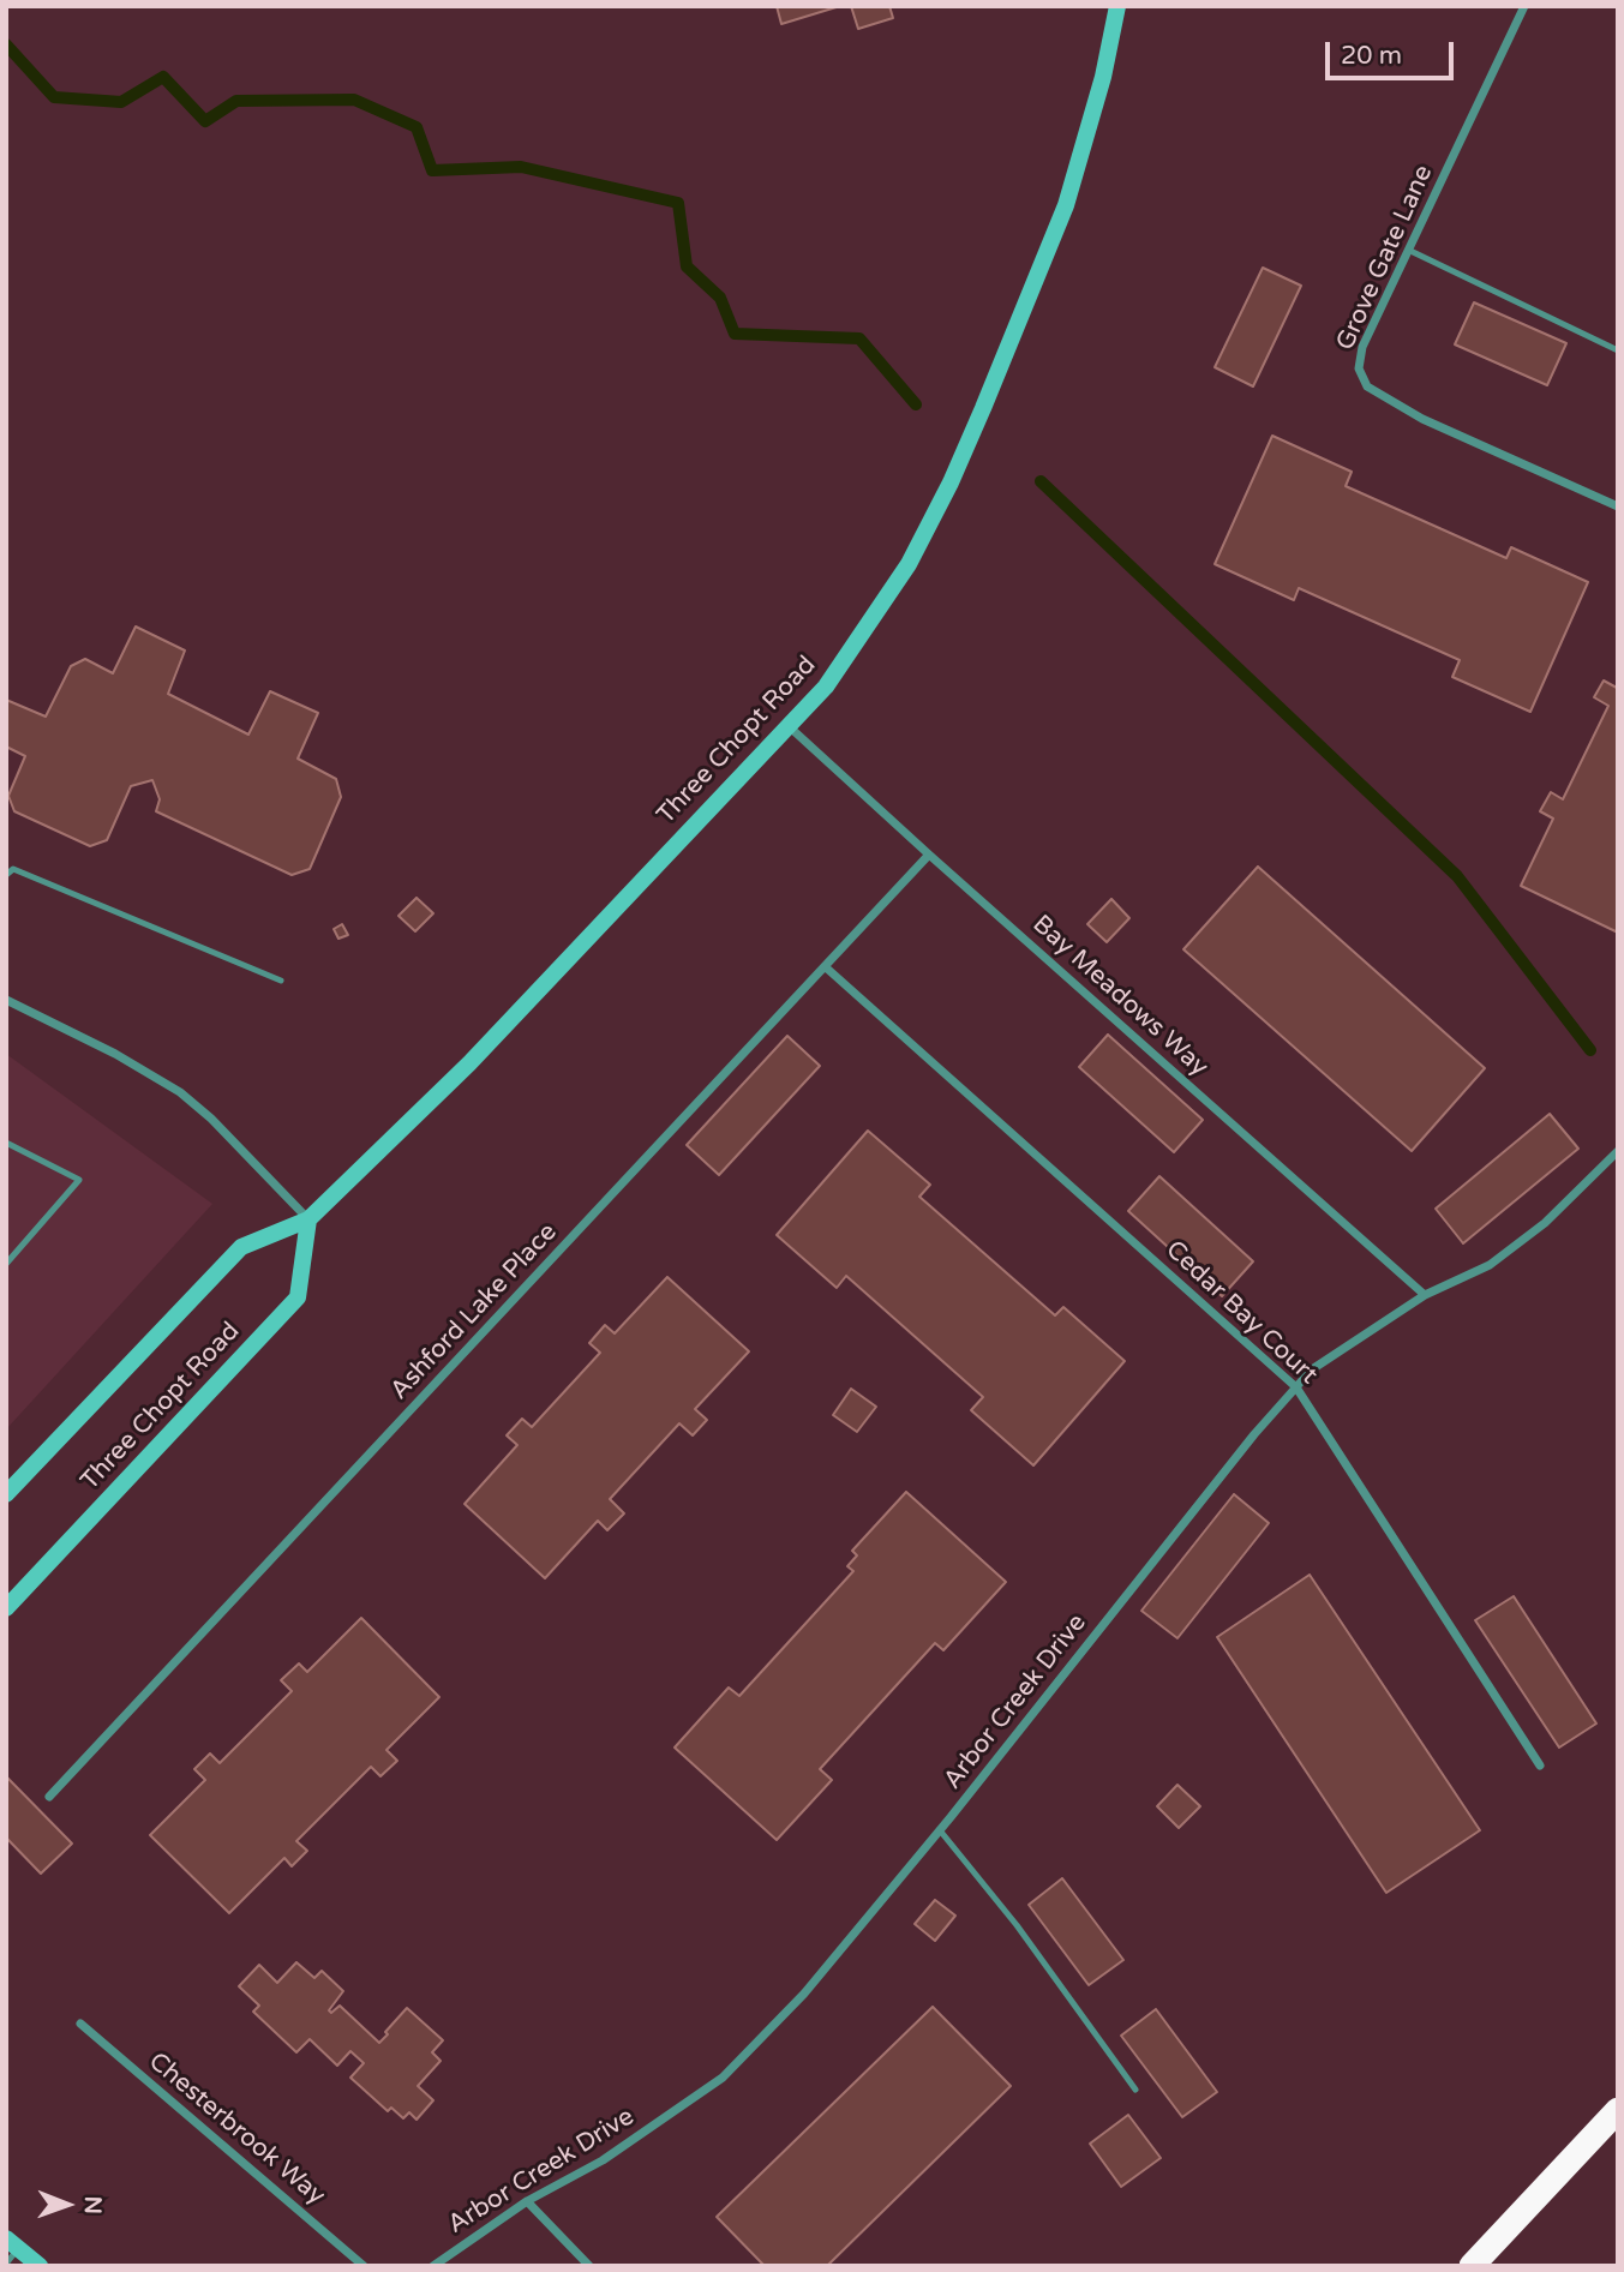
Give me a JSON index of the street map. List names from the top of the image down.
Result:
{
  "streets": {
    "main road": ["Three Chopt Road"],
    "street": [
      "Grove Gate Lane",
      "Bay Meadows Way",
      "Ashford Lake Place",
      "Cedar Bay Court",
      "Arbor Creek Drive",
      "Chesterbrook Way"
    ]
  },
  "crossings": [
    ["Three Chopt Road", "Bay Meadows Way"],
    ["Bay Meadows Way", "Ashford Lake Place"],
    ["Bay Meadows Way", "Arbor Creek Drive"],
    ["Ashford Lake Place", "Cedar Bay Court"],
    ["Cedar Bay Court", "Arbor Creek Drive"]
  ],
  "scale_bar": "20 m",
  "north": "right"
}
